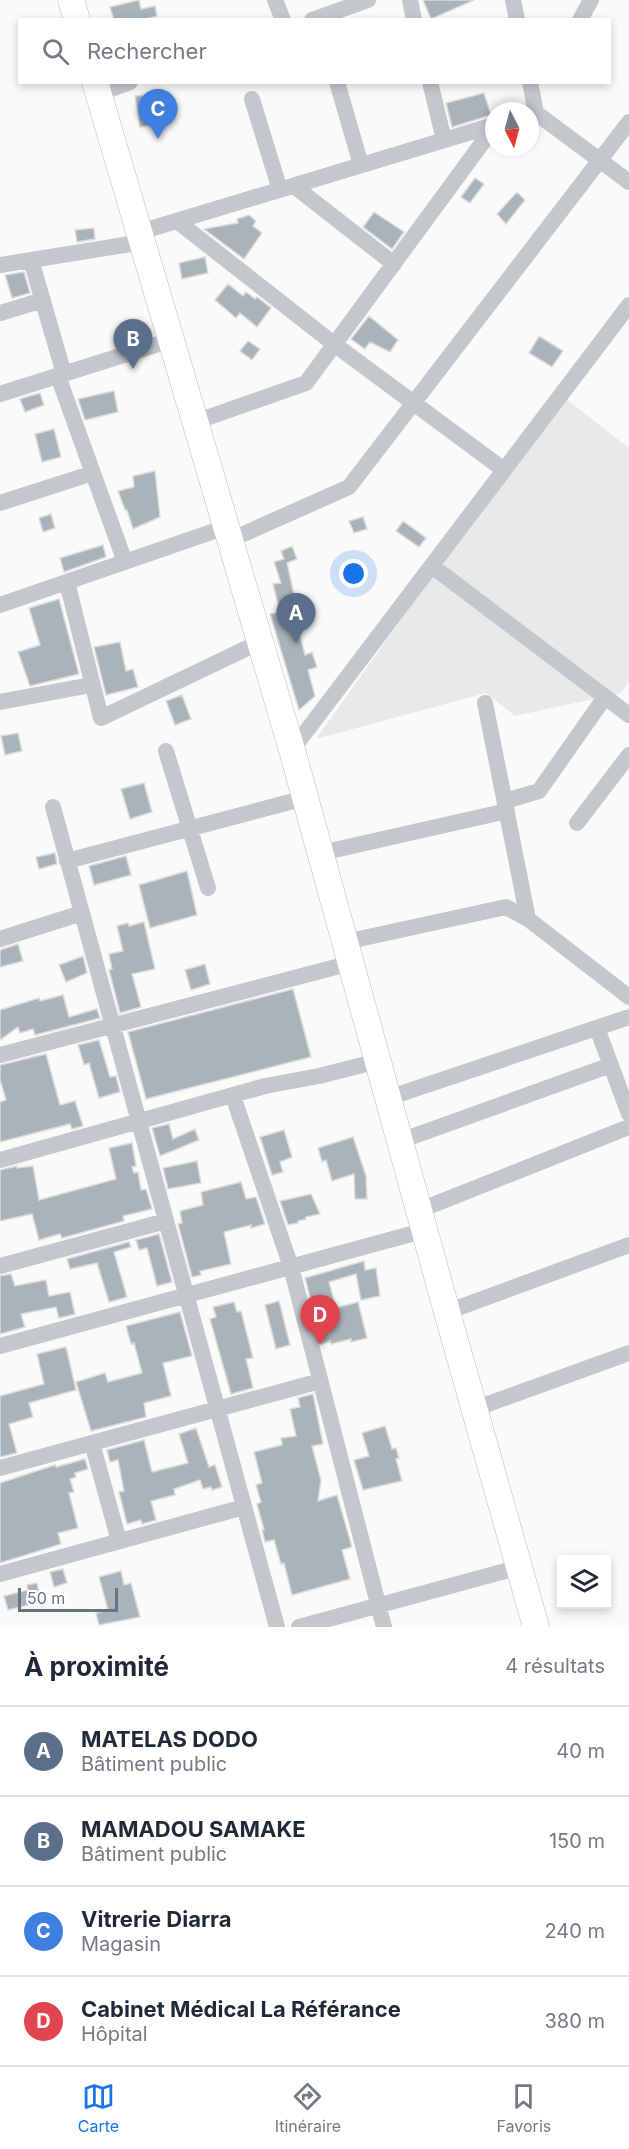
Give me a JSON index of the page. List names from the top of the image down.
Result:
{
  "scale_bar": "50 m",
  "north": "bottom",
  "page": {
    "search": "Rechercher",
    "pins": [
      "C",
      "B",
      "A",
      "D"
    ],
    "scale": "50 m",
    "heading": ["À proximité", "4 résultats"],
    "list": [
      {
        "mark": "A",
        "name": "MATELAS DODO",
        "note": "Bâtiment public",
        "value": "40 m"
      },
      {
        "mark": "B",
        "name": "MAMADOU SAMAKE",
        "note": "Bâtiment public",
        "value": "150 m"
      },
      {
        "mark": "C",
        "name": "Vitrerie Diarra",
        "note": "Magasin",
        "value": "240 m"
      },
      {
        "mark": "D",
        "name": "Cabinet Médical La Référance",
        "note": "Hôpital",
        "value": "380 m"
      }
    ],
    "nav": ["Carte", "Itinéraire", "Favoris"]
  }
}
